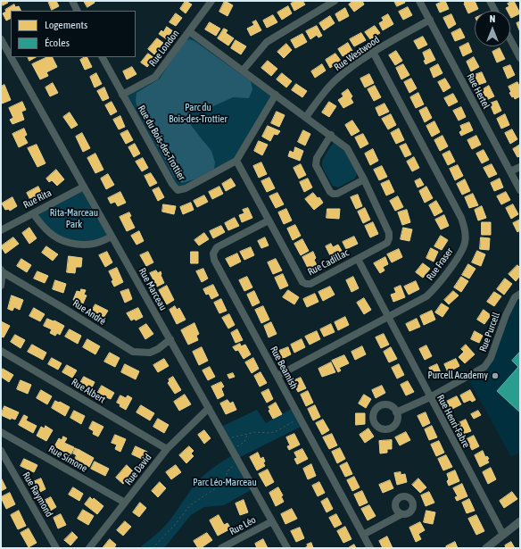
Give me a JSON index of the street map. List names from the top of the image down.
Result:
{
  "streets": {
    "street": [
      "Rue London",
      "Rue Westwood",
      "Rue Hertel",
      "Rue du Bois-des-Trottier",
      "Rue Rita",
      "Rue Cadillac",
      "Rue Fraser",
      "Rue Marceau",
      "Rue André",
      "Rue Purcell",
      "Rue Beamish",
      "Rue Albert",
      "Rue Henri-Fabre",
      "Rue Simone",
      "Rue David",
      "Rue Raymond",
      "Rue Léo"
    ]
  },
  "crossings": [
    ["Rue London", "Rue du Bois-des-Trottier"],
    ["Rue London", "Rue Cadillac"],
    ["Rue Westwood", "Rue Hertel"],
    ["Rue Westwood", "Rue Cadillac"],
    ["Rue Westwood", "Rue Fraser"],
    ["Rue du Bois-des-Trottier", "Rue Cadillac"],
    ["Rue Rita", "Rue Marceau"],
    ["Rue Cadillac", "Rue Beamish"],
    ["Rue Cadillac", "Rue Henri-Fabre"],
    ["Rue Fraser", "Rue Beamish"],
    ["Rue Fraser", "Rue Henri-Fabre"],
    ["Rue Marceau", "Rue André"],
    ["Rue Marceau", "Rue David"],
    ["Rue Marceau", "Rue Léo"],
    ["Rue Purcell", "Rue Henri-Fabre"],
    ["Rue Albert", "Rue David"],
    ["Rue Simone", "Rue David"]
  ],
  "parks": ["Parc du Bois-des-Trottier", "Rita-Marceau Park", "Parc Léo-Marceau"],
  "places": ["Purcell Academy"],
  "legend": ["Logements", "Écoles"],
  "north": "top"
}
